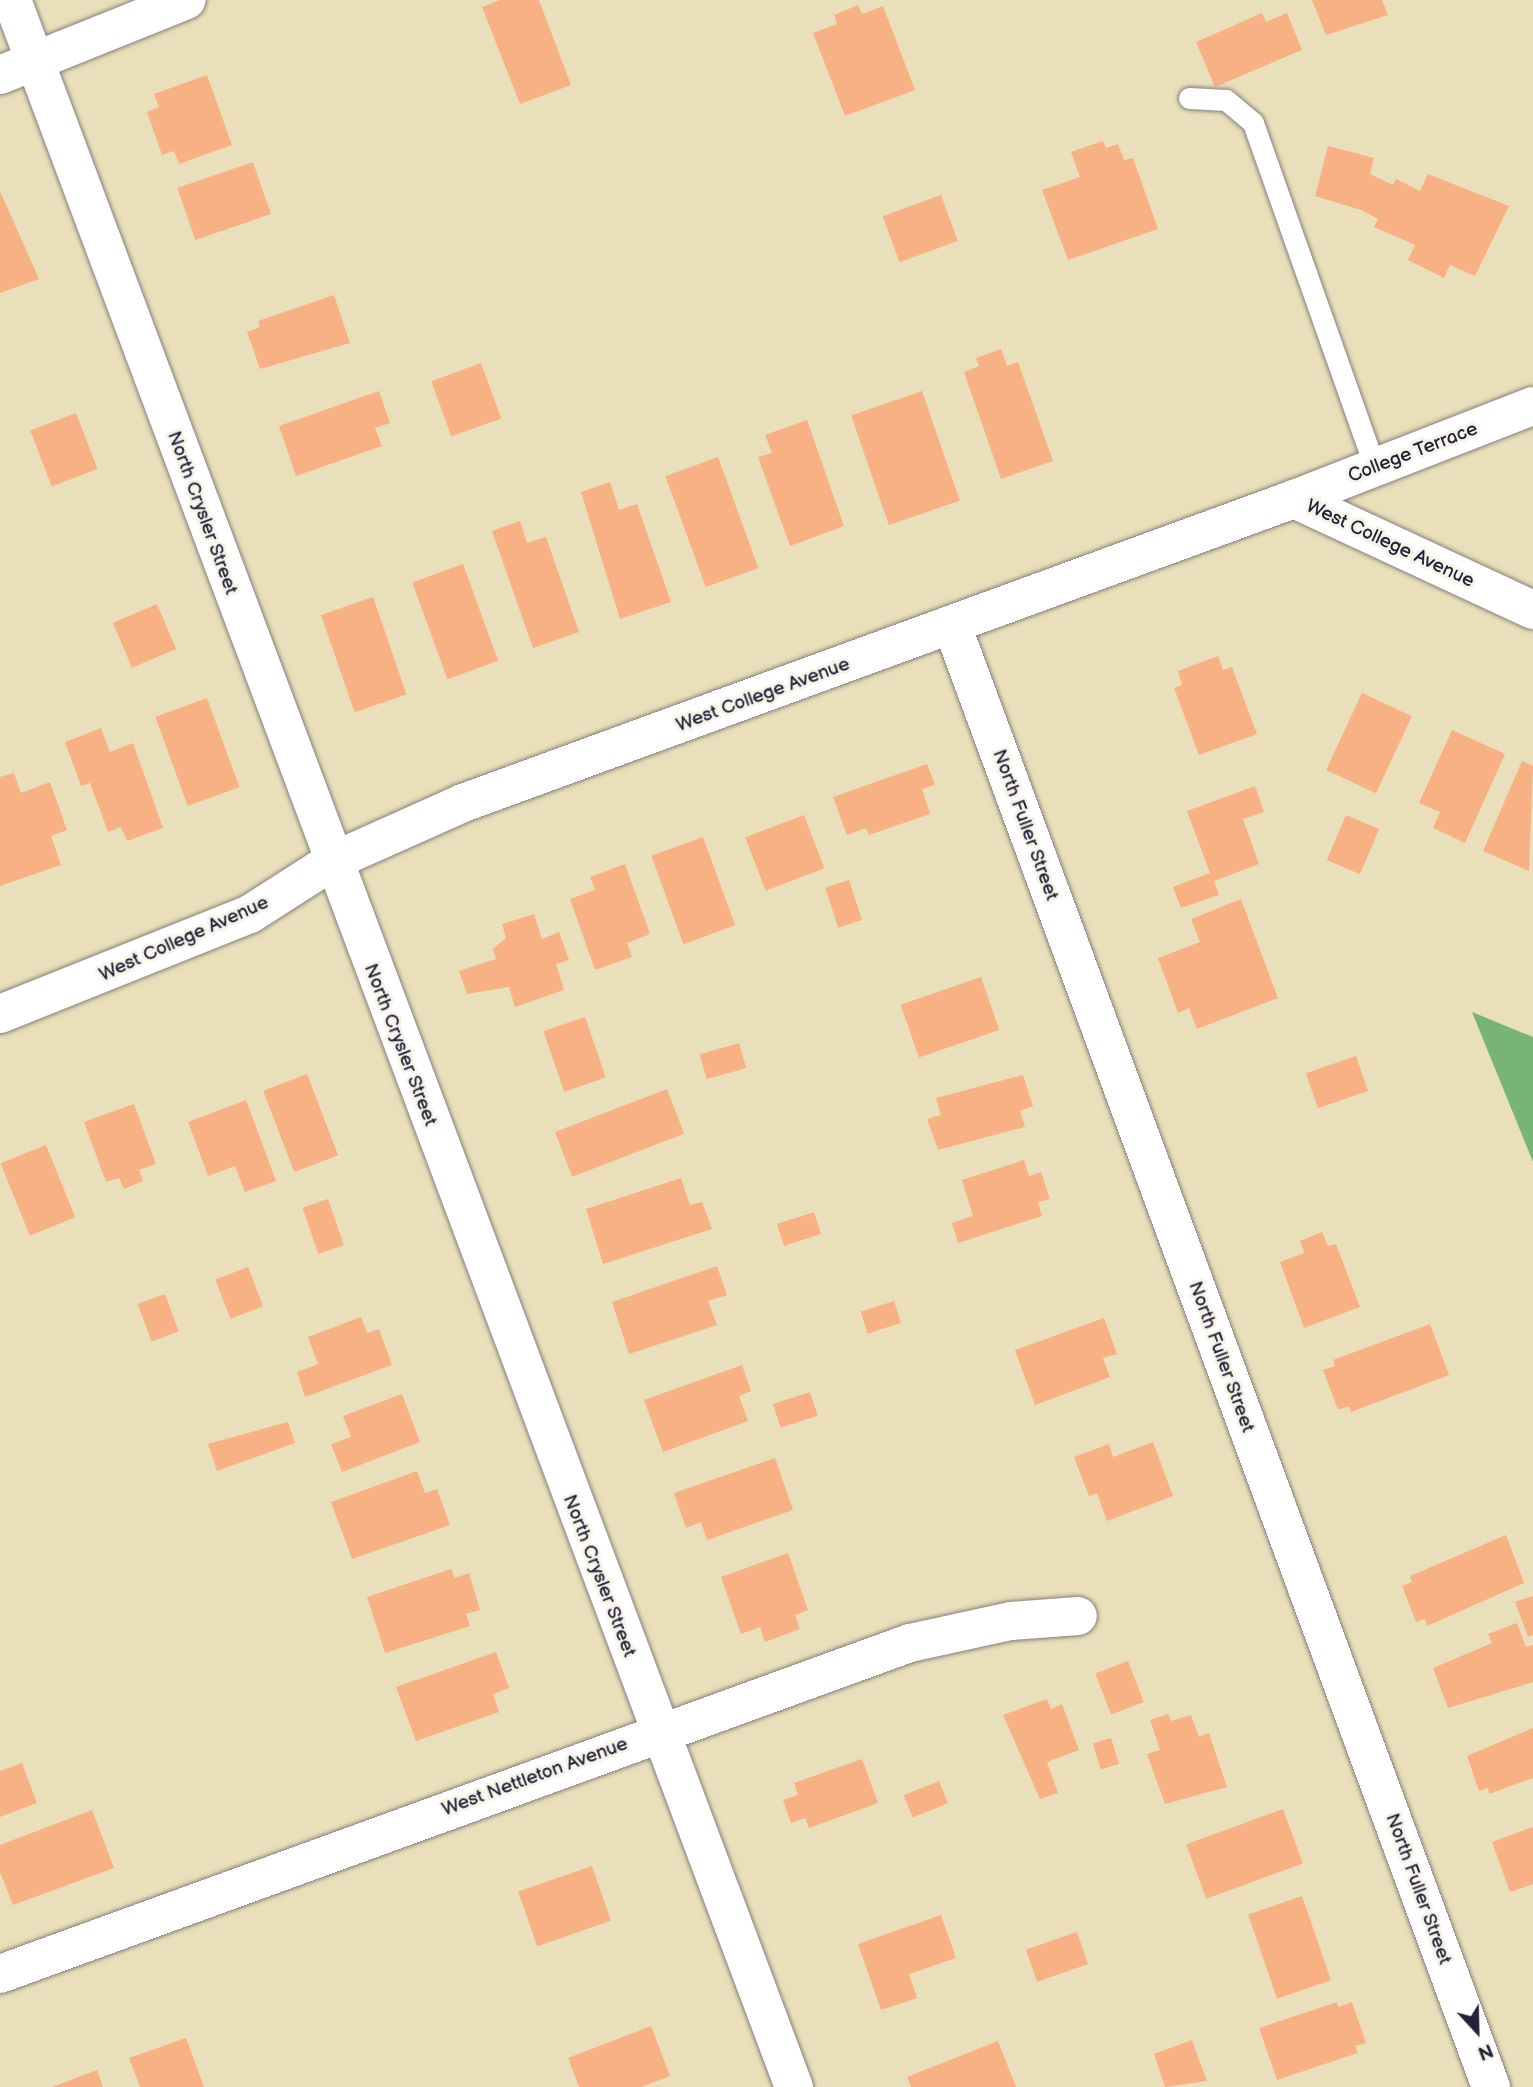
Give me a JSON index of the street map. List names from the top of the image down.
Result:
{
  "streets": {
    "street": [
      "College Terrace",
      "North Crysler Street",
      "West College Avenue",
      "North Fuller Street",
      "West Nettleton Avenue"
    ]
  },
  "crossings": [
    ["College Terrace", "West College Avenue"],
    ["North Crysler Street", "West College Avenue"],
    ["North Crysler Street", "West Nettleton Avenue"],
    ["West College Avenue", "North Fuller Street"]
  ],
  "north": "bottom"
}
